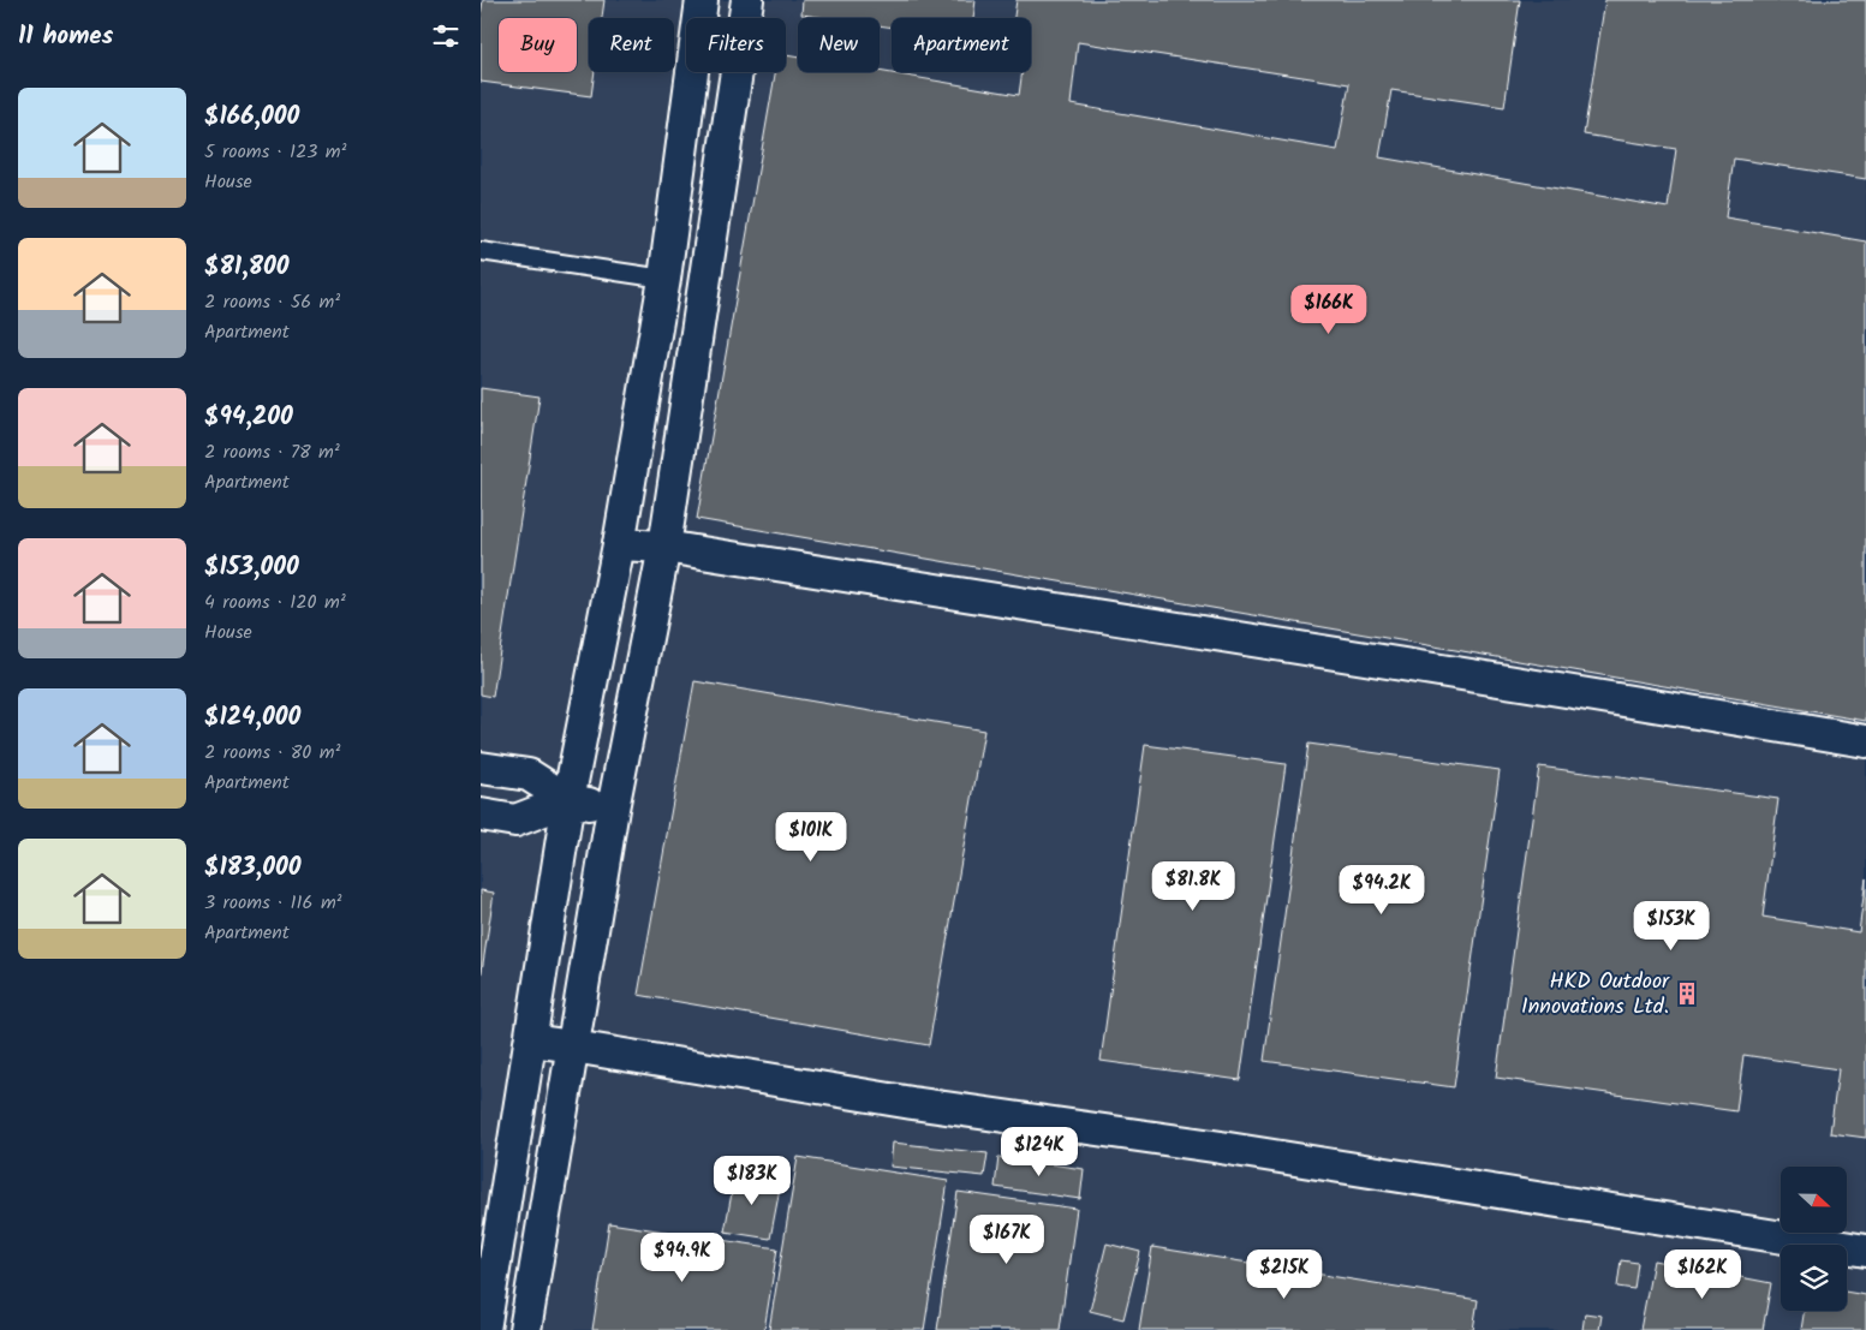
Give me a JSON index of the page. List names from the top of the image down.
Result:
{
  "places": {
    "building": ["HKD Outdoor Innovations Ltd."]
  },
  "north": "right",
  "page": {
    "heading": "11 homes",
    "chip": [
      "Buy",
      "Rent",
      "Filters",
      "New",
      "Apartment"
    ],
    "list": [
      {
        "name": "$166,000",
        "note": "5 rooms · 123 m² · House"
      },
      {
        "name": "$81,800",
        "note": "2 rooms · 56 m² · Apartment"
      },
      {
        "name": "$94,200",
        "note": "2 rooms · 78 m² · Apartment"
      },
      {
        "name": "$153,000",
        "note": "4 rooms · 120 m² · House"
      },
      {
        "name": "$124,000",
        "note": "2 rooms · 80 m² · Apartment"
      },
      {
        "name": "$183,000",
        "note": "3 rooms · 116 m² · Apartment"
      }
    ],
    "price": [
      "$166K",
      "$101K",
      "$81.8K",
      "$94.2K",
      "$153K",
      "$124K",
      "$183K",
      "$167K",
      "$94.9K",
      "$215K",
      "$162K"
    ]
  }
}
